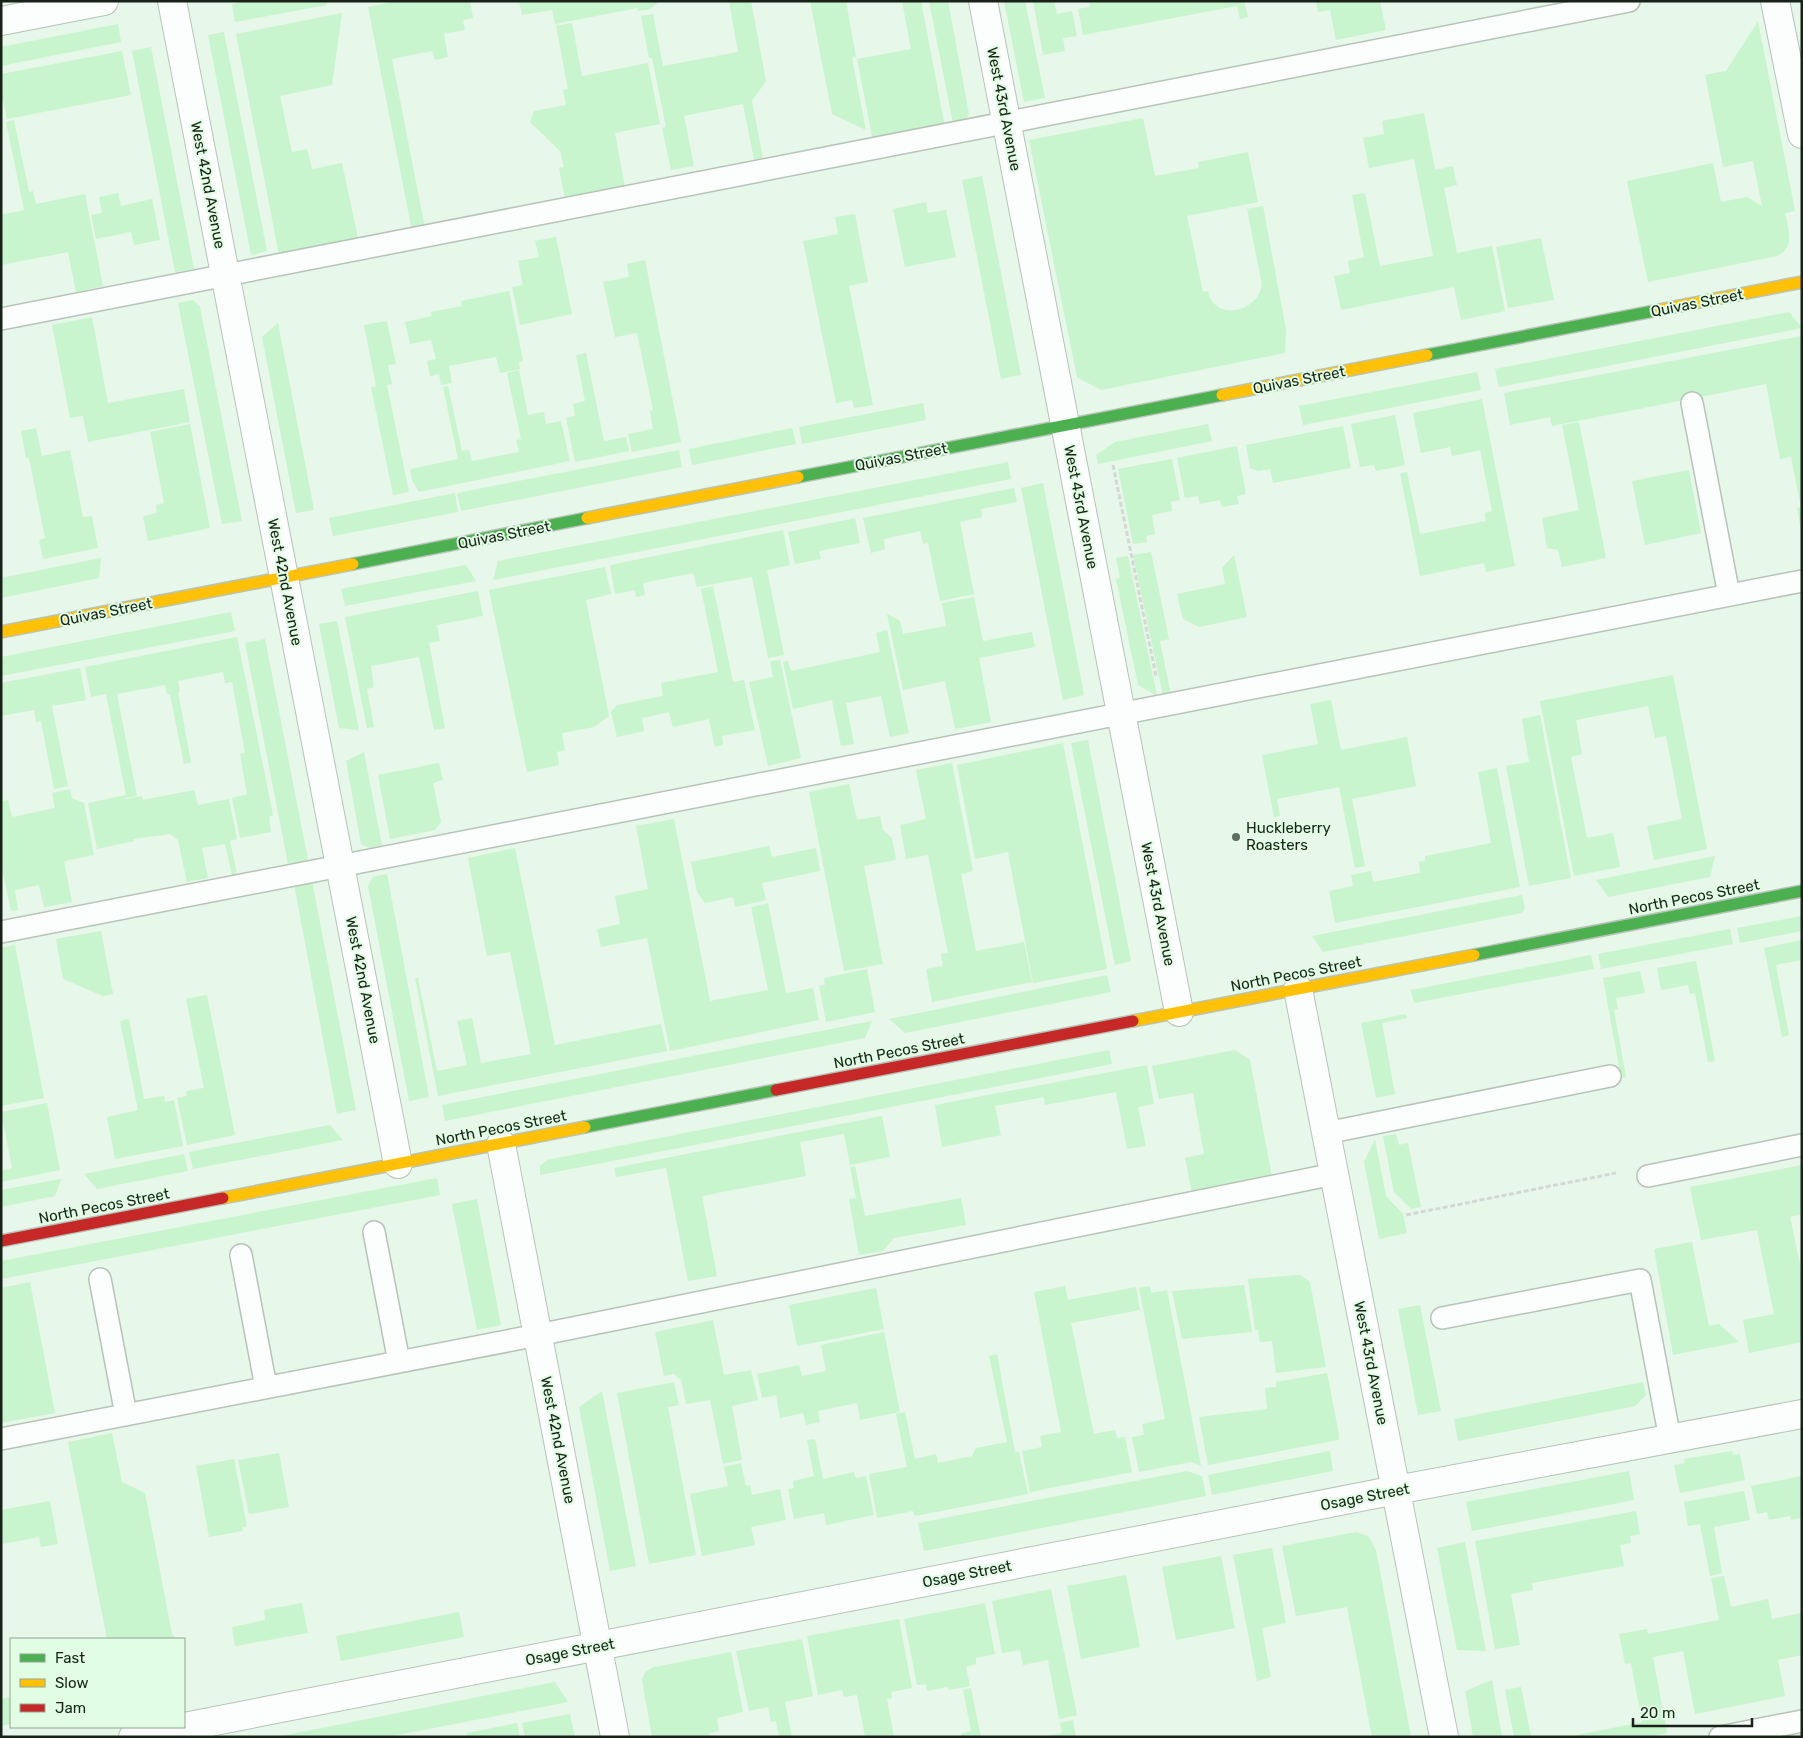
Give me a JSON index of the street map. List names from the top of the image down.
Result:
{
  "streets": {
    "main road": ["Quivas Street", "North Pecos Street"],
    "street": ["West 43rd Avenue", "West 42nd Avenue", "Osage Street"]
  },
  "crossings": [
    ["West 43rd Avenue", "Quivas Street"],
    ["West 43rd Avenue", "North Pecos Street"],
    ["West 43rd Avenue", "Osage Street"],
    ["West 42nd Avenue", "Quivas Street"],
    ["West 42nd Avenue", "North Pecos Street"],
    ["West 42nd Avenue", "Osage Street"]
  ],
  "places": ["Huckleberry Roasters"],
  "legend": ["Fast", "Slow", "Jam"],
  "scale_bar": "20 m"
}
